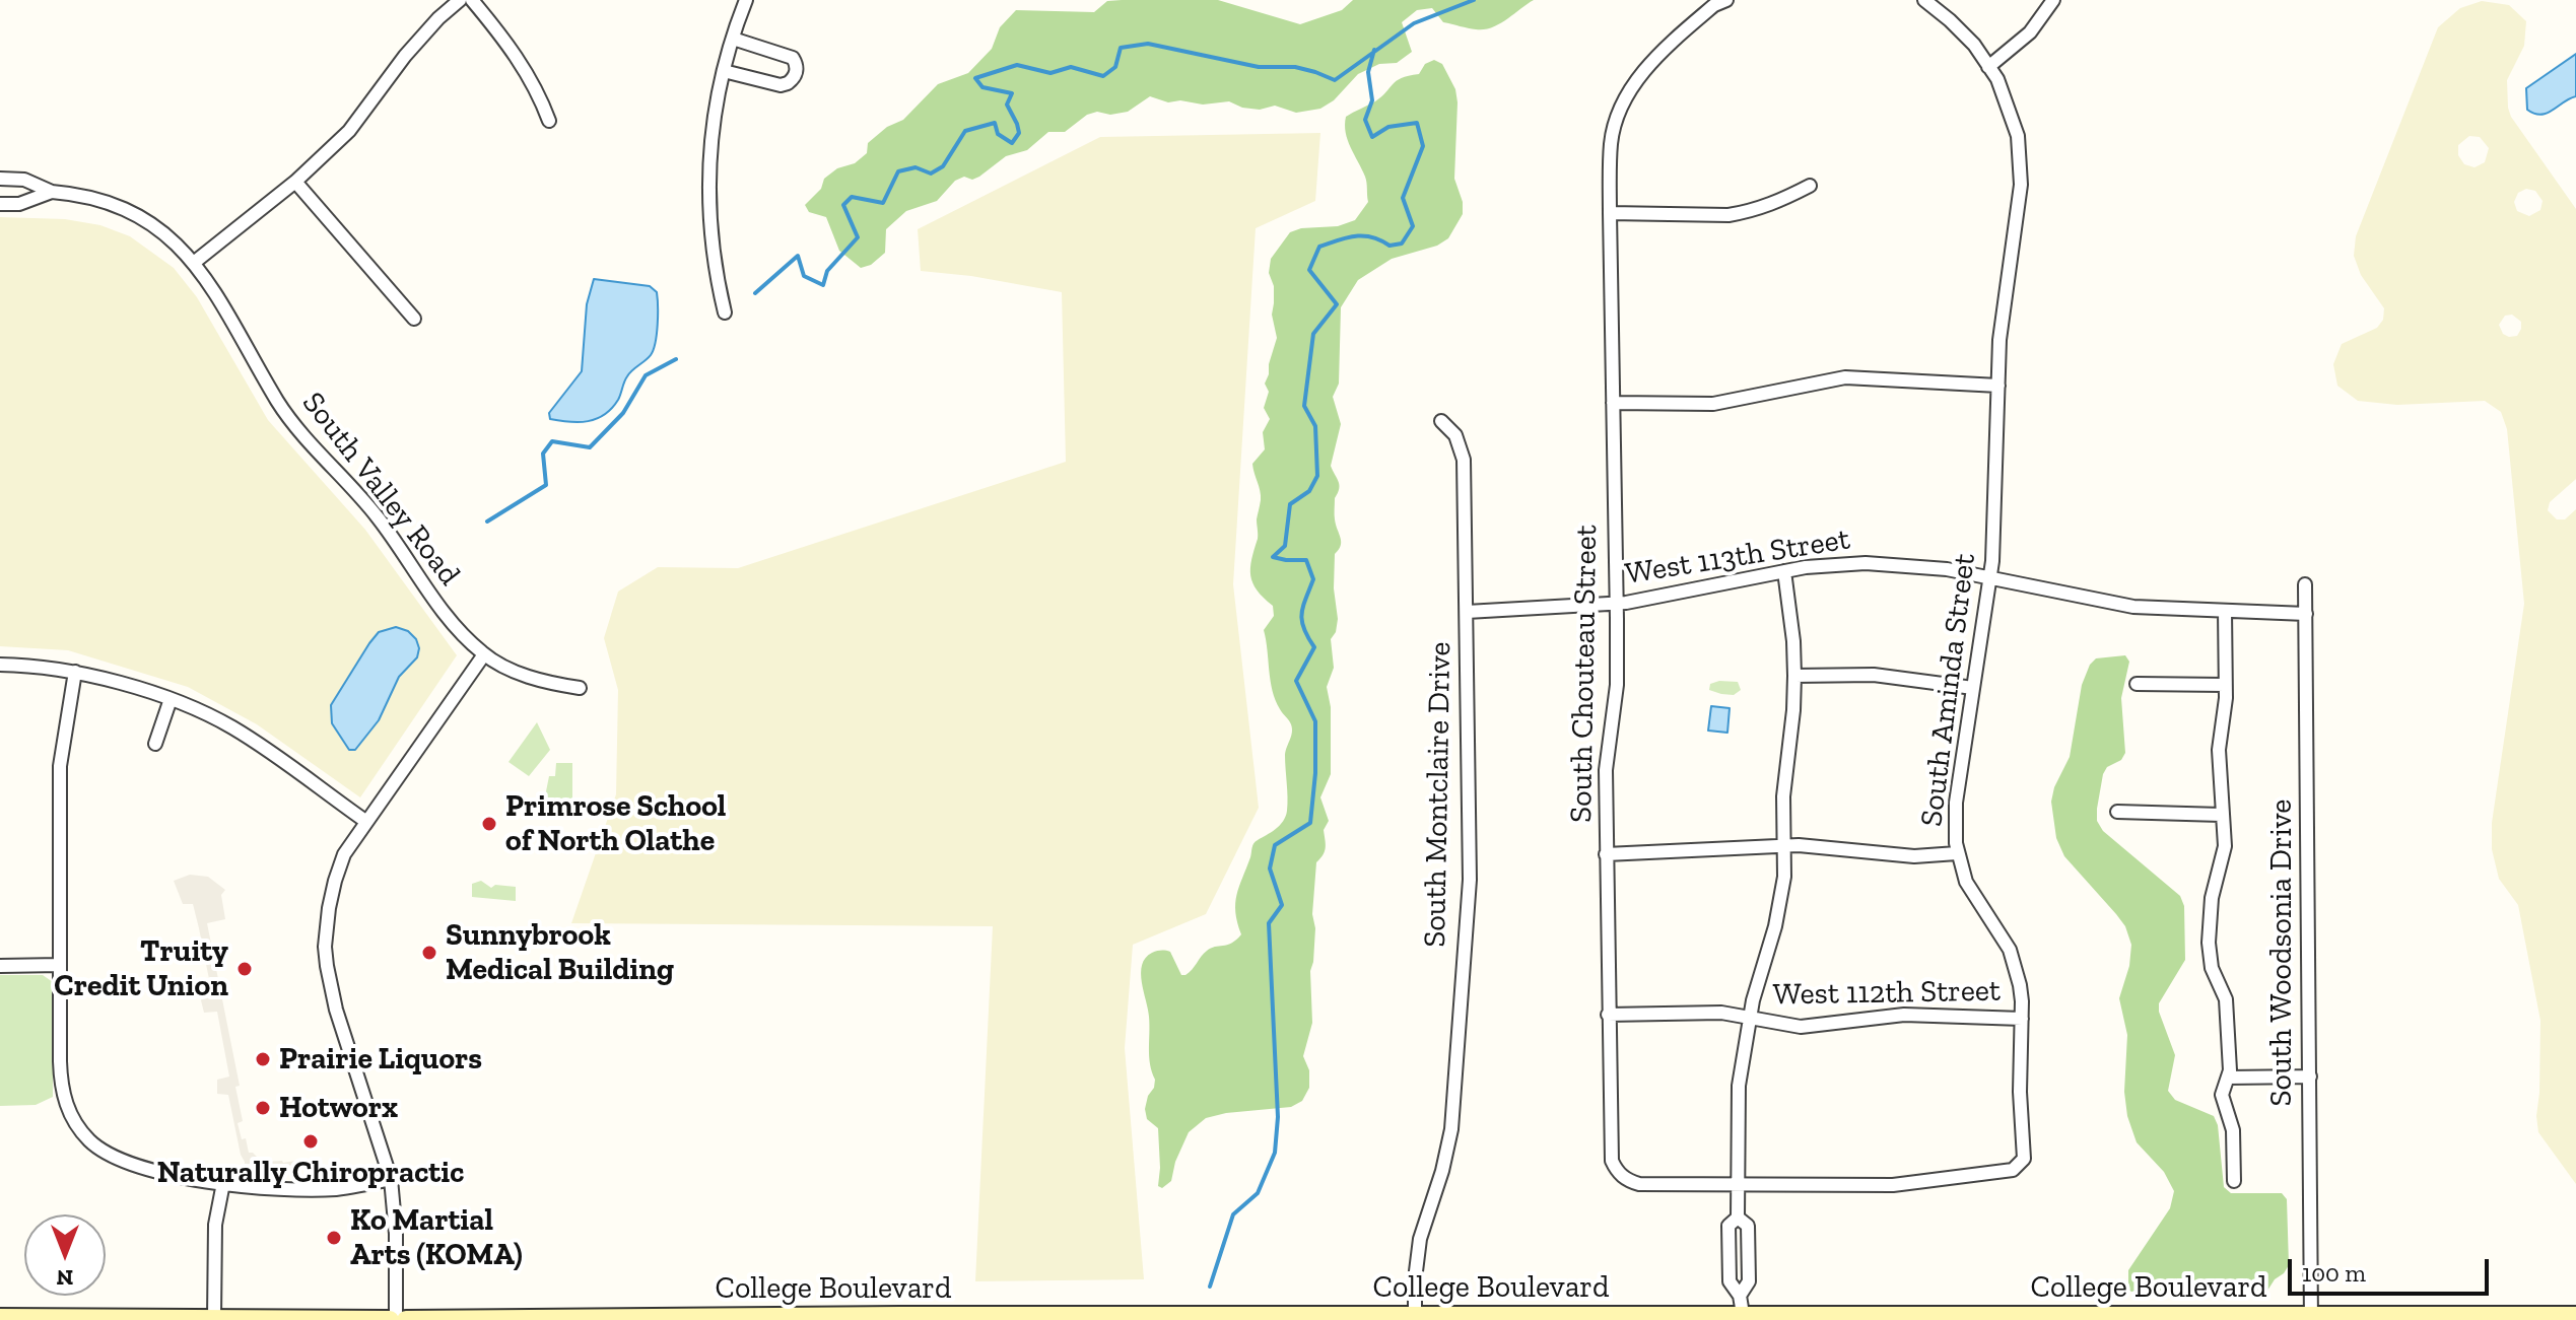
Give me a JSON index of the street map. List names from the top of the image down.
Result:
{
  "streets": {
    "main road": ["College Boulevard"],
    "street": [
      "South Valley Road",
      "West 113th Street",
      "South Chouteau Street",
      "South Aminda Street",
      "South Montclaire Drive",
      "South Woodsonia Drive",
      "West 112th Street"
    ]
  },
  "crossings": [
    ["West 113th Street", "South Chouteau Street"],
    ["West 113th Street", "South Aminda Street"],
    ["West 113th Street", "South Montclaire Drive"],
    ["West 113th Street", "South Woodsonia Drive"],
    ["South Chouteau Street", "South Aminda Street"],
    ["South Chouteau Street", "West 112th Street"],
    ["South Aminda Street", "West 112th Street"],
    ["South Montclaire Drive", "College Boulevard"],
    ["South Woodsonia Drive", "College Boulevard"]
  ],
  "places": [
    "Primrose School of North Olathe",
    "Sunnybrook Medical Building",
    "Truity Credit Union",
    "Prairie Liquors",
    "Hotworx",
    "Naturally Chiropractic",
    "Ko Martial Arts (KOMA)"
  ],
  "scale_bar": "100 m",
  "north": "bottom"
}
